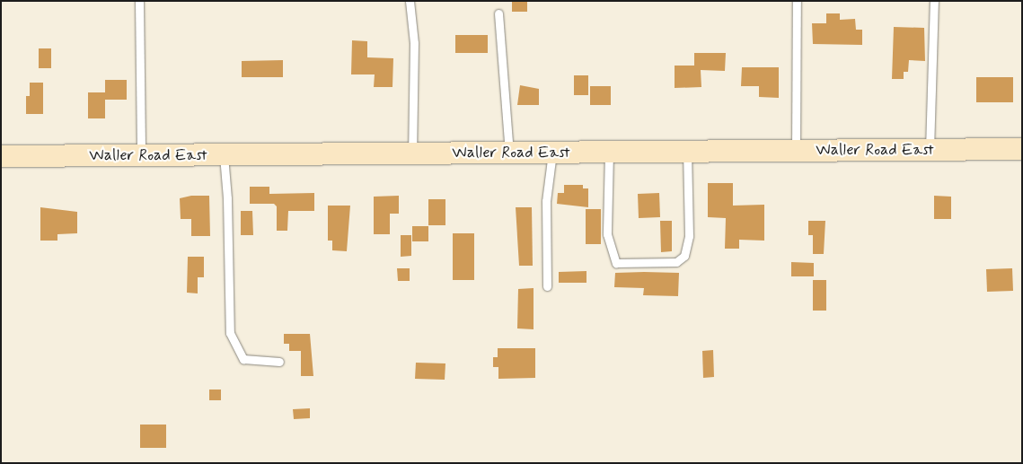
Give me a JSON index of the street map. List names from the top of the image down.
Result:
{
  "streets": {
    "street": ["Waller Road East"]
  }
}
